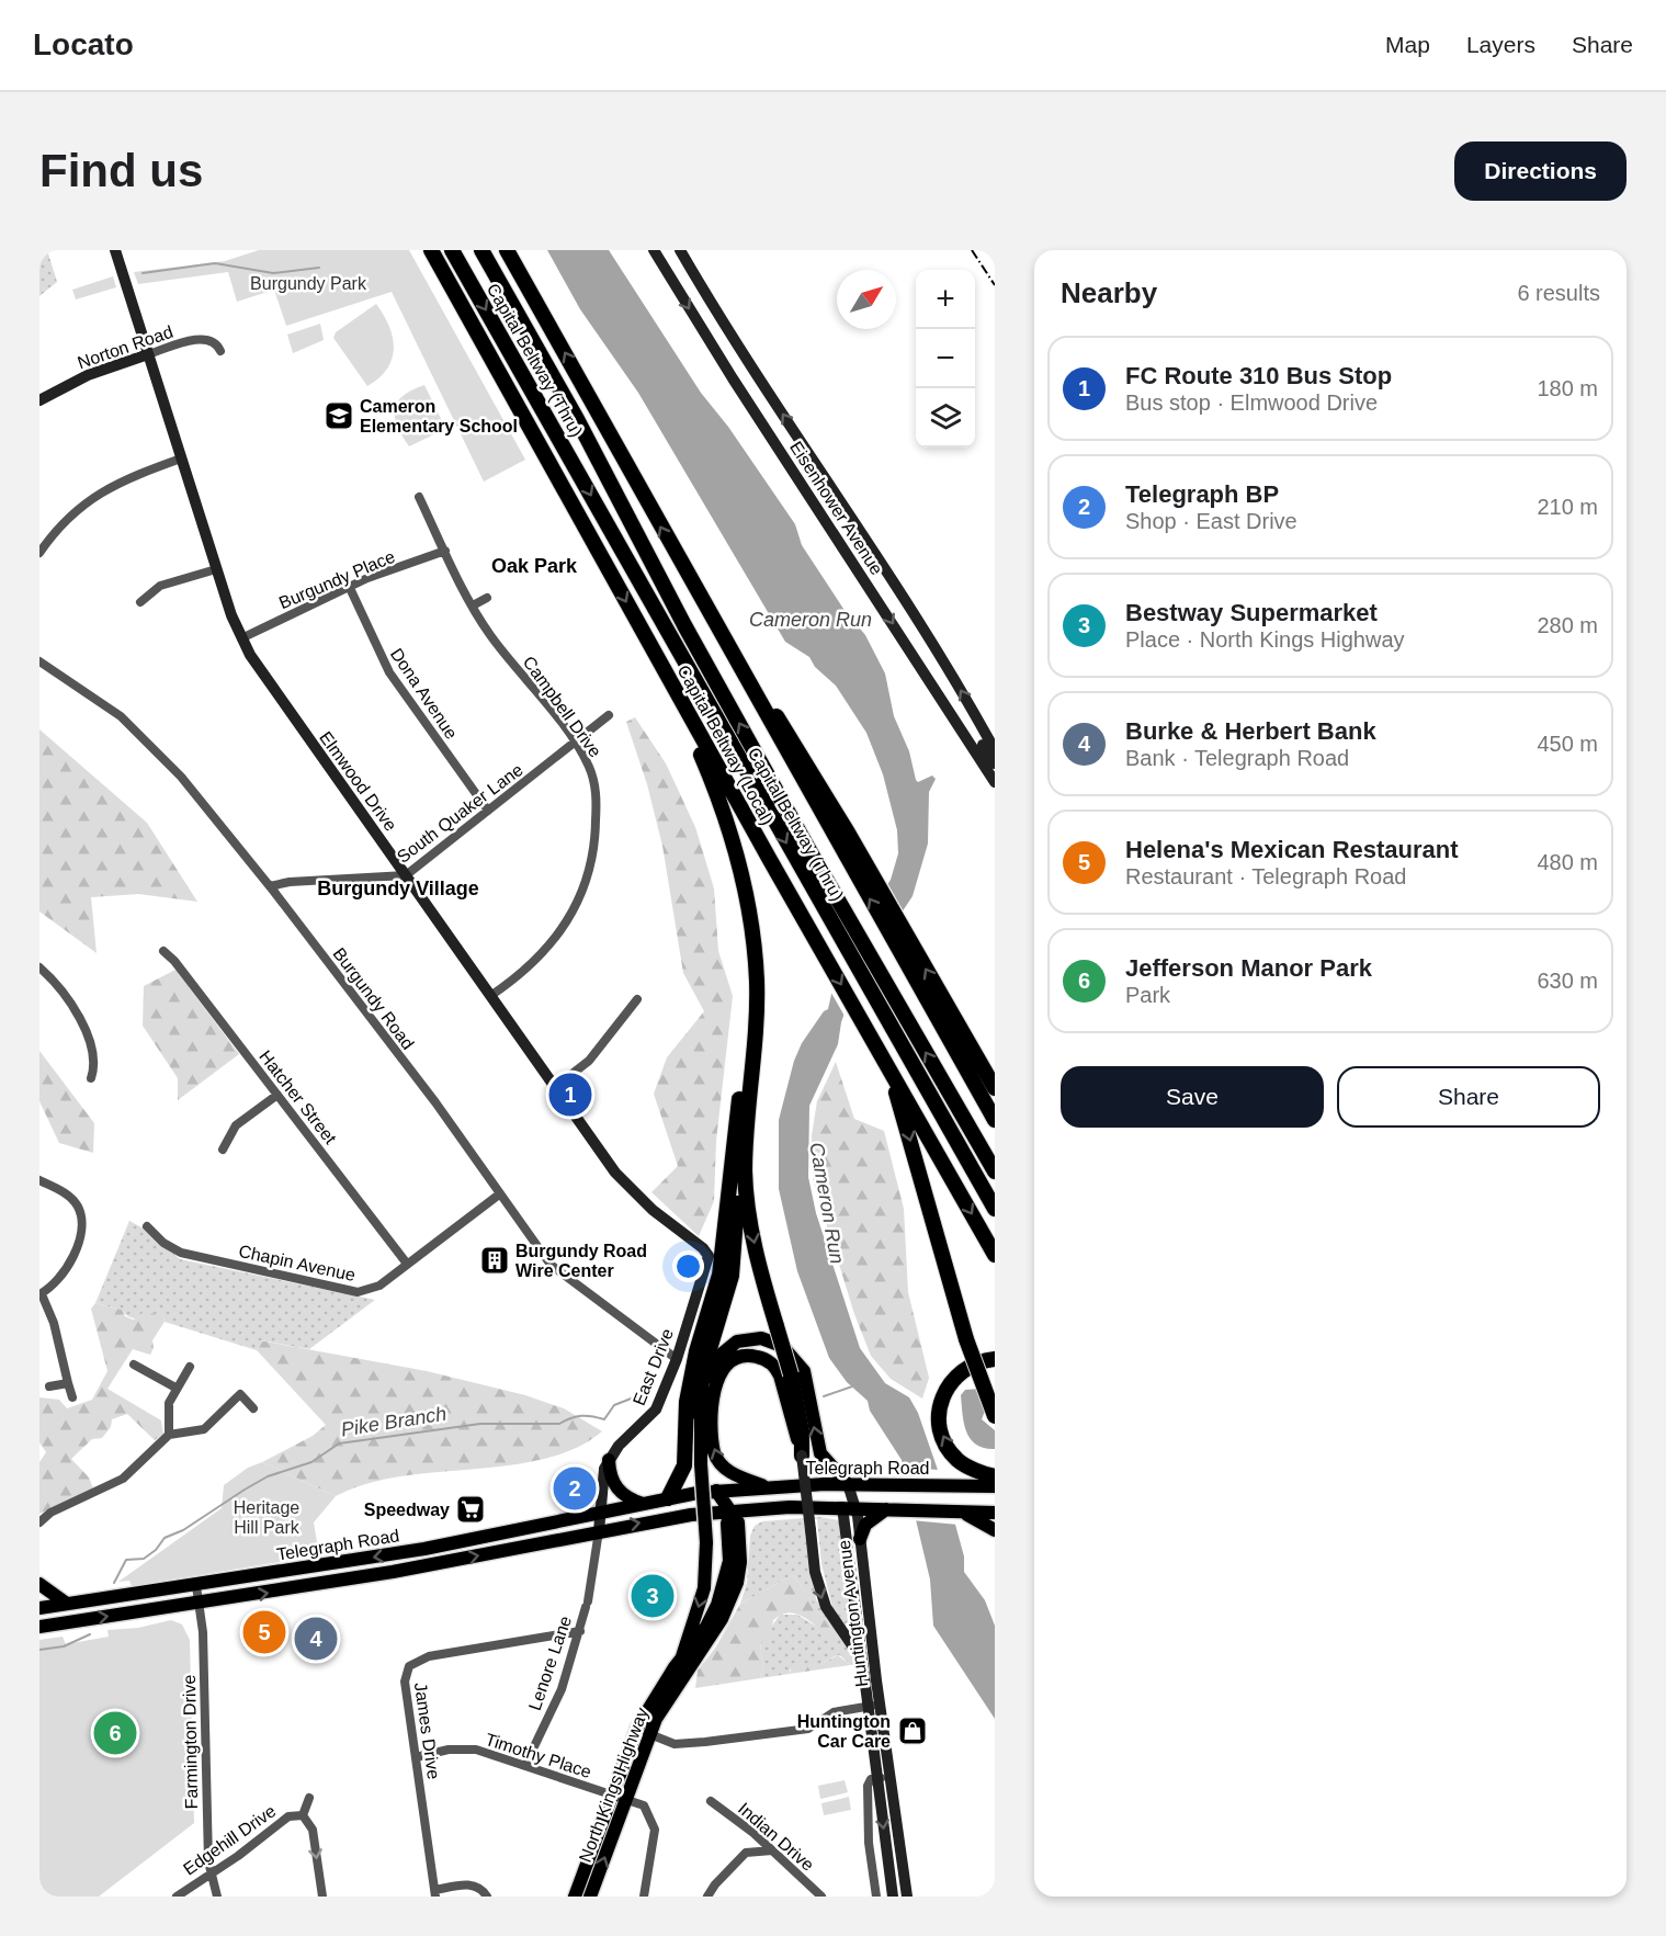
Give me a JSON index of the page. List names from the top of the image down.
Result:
{
  "streets": {
    "highway": ["Capital Beltway (Thru)", "Capital Beltway (Local)"],
    "main road": [
      "Norton Road",
      "Eisenhower Avenue",
      "Elmwood Drive",
      "East Drive",
      "Telegraph Road",
      "Huntington Avenue",
      "Lenore Lane",
      "North Kings Highway"
    ],
    "street": [
      "Burgundy Place",
      "Dona Avenue",
      "Campbell Drive",
      "South Quaker Lane",
      "Burgundy Road",
      "Hatcher Street",
      "Chapin Avenue",
      "James Drive",
      "Farmington Drive",
      "Timothy Place",
      "Indian Drive",
      "Edgehill Drive"
    ]
  },
  "crossings": [
    ["Norton Road", "Elmwood Drive"],
    ["Burgundy Place", "Dona Avenue"],
    ["Burgundy Place", "Campbell Drive"],
    ["Burgundy Place", "Elmwood Drive"],
    ["Dona Avenue", "South Quaker Lane"],
    ["Campbell Drive", "Elmwood Drive"],
    ["Campbell Drive", "South Quaker Lane"],
    ["Elmwood Drive", "South Quaker Lane"],
    ["Elmwood Drive", "East Drive"],
    ["South Quaker Lane", "Burgundy Road"],
    ["Burgundy Road", "Chapin Avenue"],
    ["Burgundy Road", "East Drive"],
    ["Hatcher Street", "Chapin Avenue"],
    ["East Drive", "Telegraph Road"],
    ["East Drive", "Lenore Lane"],
    ["Telegraph Road", "Huntington Avenue"],
    ["Telegraph Road", "Lenore Lane"],
    ["Telegraph Road", "Farmington Drive"],
    ["Telegraph Road", "North Kings Highway"],
    ["Lenore Lane", "James Drive"],
    ["Lenore Lane", "Timothy Place"],
    ["James Drive", "Timothy Place"],
    ["Farmington Drive", "Edgehill Drive"],
    ["Timothy Place", "North Kings Highway"]
  ],
  "districts": ["Oak Park", "Burgundy Village"],
  "water": ["Cameron Run", "Pike Branch"],
  "parks": ["Burgundy Park", "Heritage Hill Park"],
  "places": {
    "school or university": ["Cameron Elementary School"],
    "building": ["Burgundy Road Wire Center"],
    "supermarket": ["Speedway"],
    "shop": ["Huntington Car Care"]
  },
  "north": "top right",
  "page": {
    "header": "Locato",
    "nav": ["Map", "Layers", "Share"],
    "buttons": [
      "Directions",
      ["Save", "Share"]
    ],
    "title": "Find us",
    "heading": ["Nearby", "6 results"],
    "map_buttons": ["+", "−"],
    "list": [
      {
        "mark": "1",
        "name": "FC Route 310 Bus Stop",
        "note": "Bus stop · Elmwood Drive",
        "value": "180 m"
      },
      {
        "mark": "2",
        "name": "Telegraph BP",
        "note": "Shop · East Drive",
        "value": "210 m"
      },
      {
        "mark": "3",
        "name": "Bestway Supermarket",
        "note": "Place · North Kings Highway",
        "value": "280 m"
      },
      {
        "mark": "4",
        "name": "Burke & Herbert Bank",
        "note": "Bank · Telegraph Road",
        "value": "450 m"
      },
      {
        "mark": "5",
        "name": "Helena's Mexican Restaurant",
        "note": "Restaurant · Telegraph Road",
        "value": "480 m"
      },
      {
        "mark": "6",
        "name": "Jefferson Manor Park",
        "note": "Park",
        "value": "630 m"
      }
    ],
    "pins": [
      "1",
      "2",
      "3",
      "5",
      "4",
      "6"
    ]
  }
}
